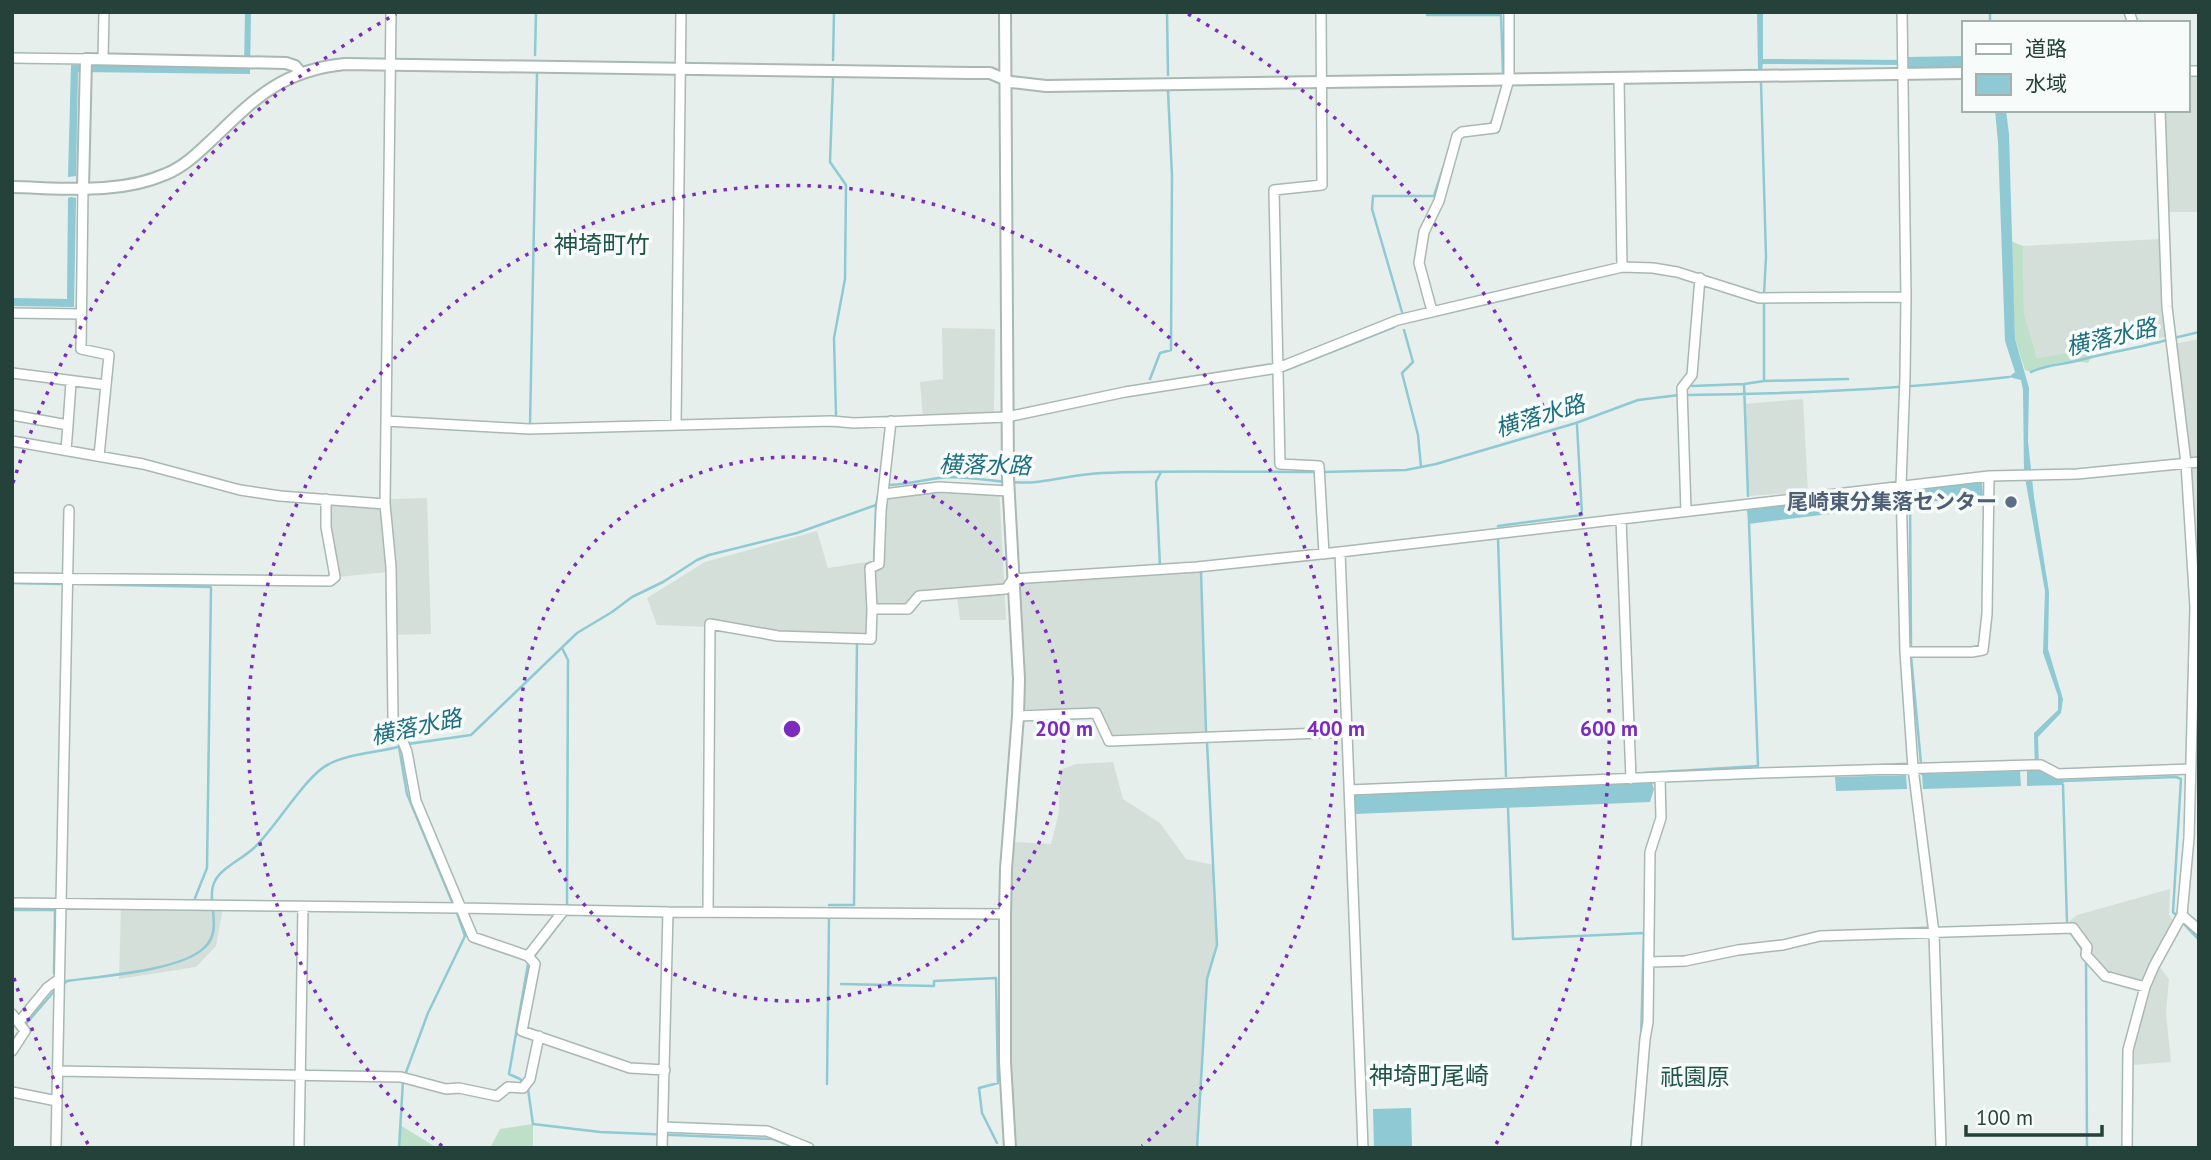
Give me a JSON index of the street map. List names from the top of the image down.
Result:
{
  "districts": ["神埼町竹", "神埼町尾崎", "祇園原"],
  "water": ["横落水路"],
  "places": ["尾崎東分集落センター"],
  "legend": ["道路", "水域"],
  "scale_bar": "100 m",
  "rings": ["200 m", "400 m", "600 m"]
}
